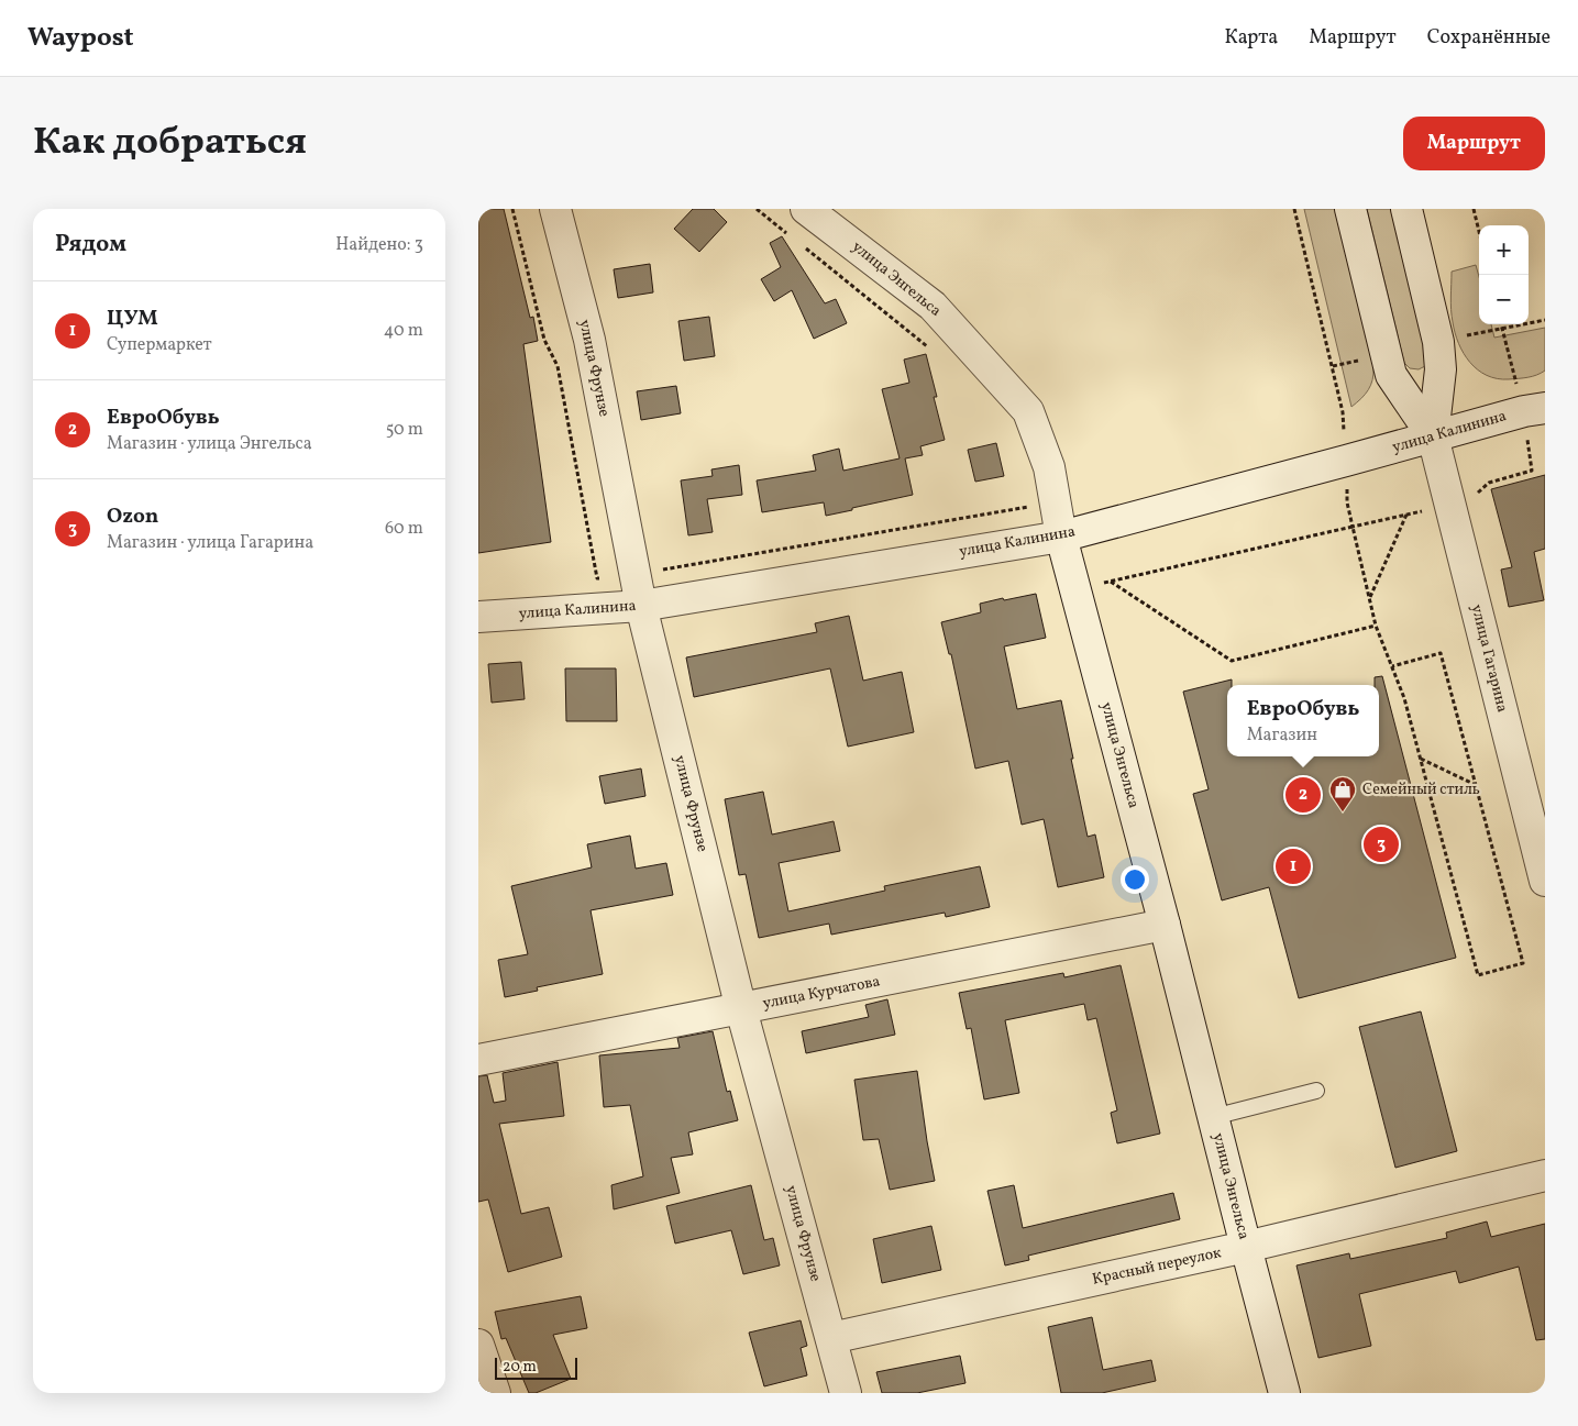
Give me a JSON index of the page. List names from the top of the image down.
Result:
{
  "streets": {
    "street": [
      "улица Энгельса",
      "улица Фрунзе",
      "улица Калинина",
      "улица Гагарина",
      "улица Курчатова",
      "Красный переулок"
    ]
  },
  "crossings": [
    ["улица Энгельса", "улица Калинина"],
    ["улица Энгельса", "улица Курчатова"],
    ["улица Энгельса", "Красный переулок"],
    ["улица Фрунзе", "улица Калинина"],
    ["улица Фрунзе", "улица Курчатова"],
    ["улица Фрунзе", "Красный переулок"],
    ["улица Калинина", "улица Гагарина"]
  ],
  "places": {
    "shop": ["Семейный стиль"]
  },
  "scale_bar": "20 m",
  "page": {
    "header": "Waypost",
    "nav": ["Карта", "Маршрут", "Сохранённые"],
    "title": "Как добраться",
    "buttons": "Маршрут",
    "heading": ["Рядом", "Найдено: 3"],
    "map_buttons": ["+", "−"],
    "list": [
      {
        "mark": "1",
        "name": "ЦУМ",
        "note": "Супермаркет",
        "value": "40 m"
      },
      {
        "mark": "2",
        "name": "ЕвроОбувь",
        "note": "Магазин · улица Энгельса",
        "value": "50 m"
      },
      {
        "mark": "3",
        "name": "Ozon",
        "note": "Магазин · улица Гагарина",
        "value": "60 m"
      }
    ],
    "popup": ["ЕвроОбувь", "Магазин"],
    "pins": ["2", "3", "1"],
    "scale": "20 m"
  }
}
